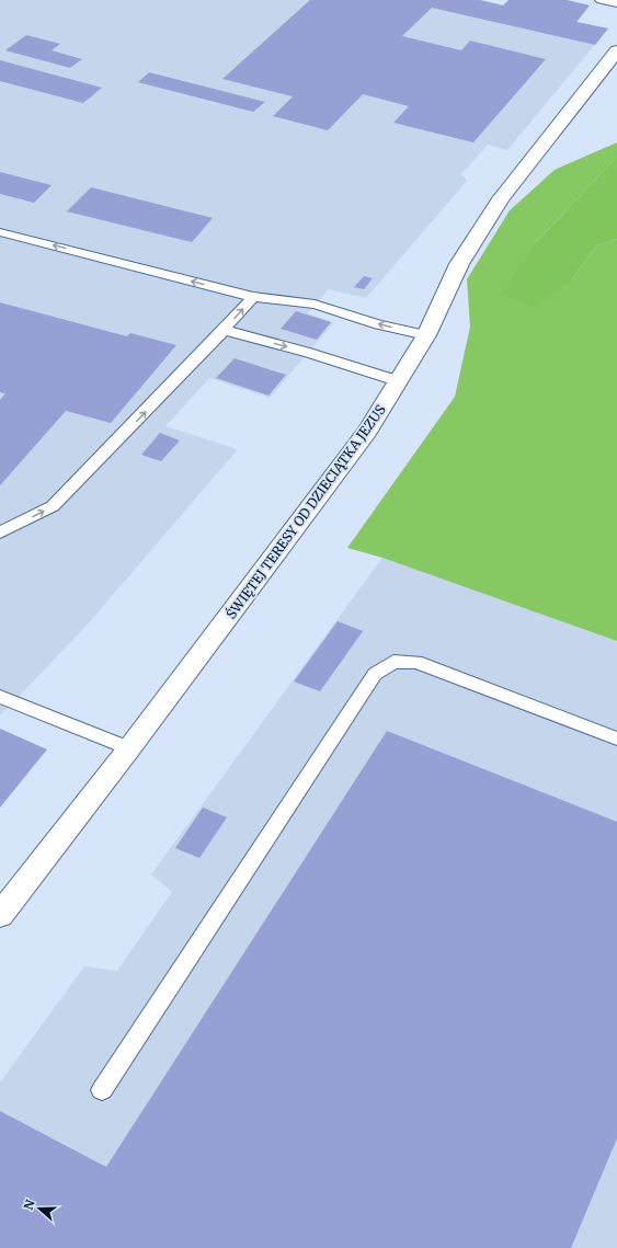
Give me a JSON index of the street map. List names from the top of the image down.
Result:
{
  "streets": {
    "street": ["ŚWIĘTEJ TERESY OD DZIECIĄTKA JEZUS"]
  },
  "north": "left"
}
